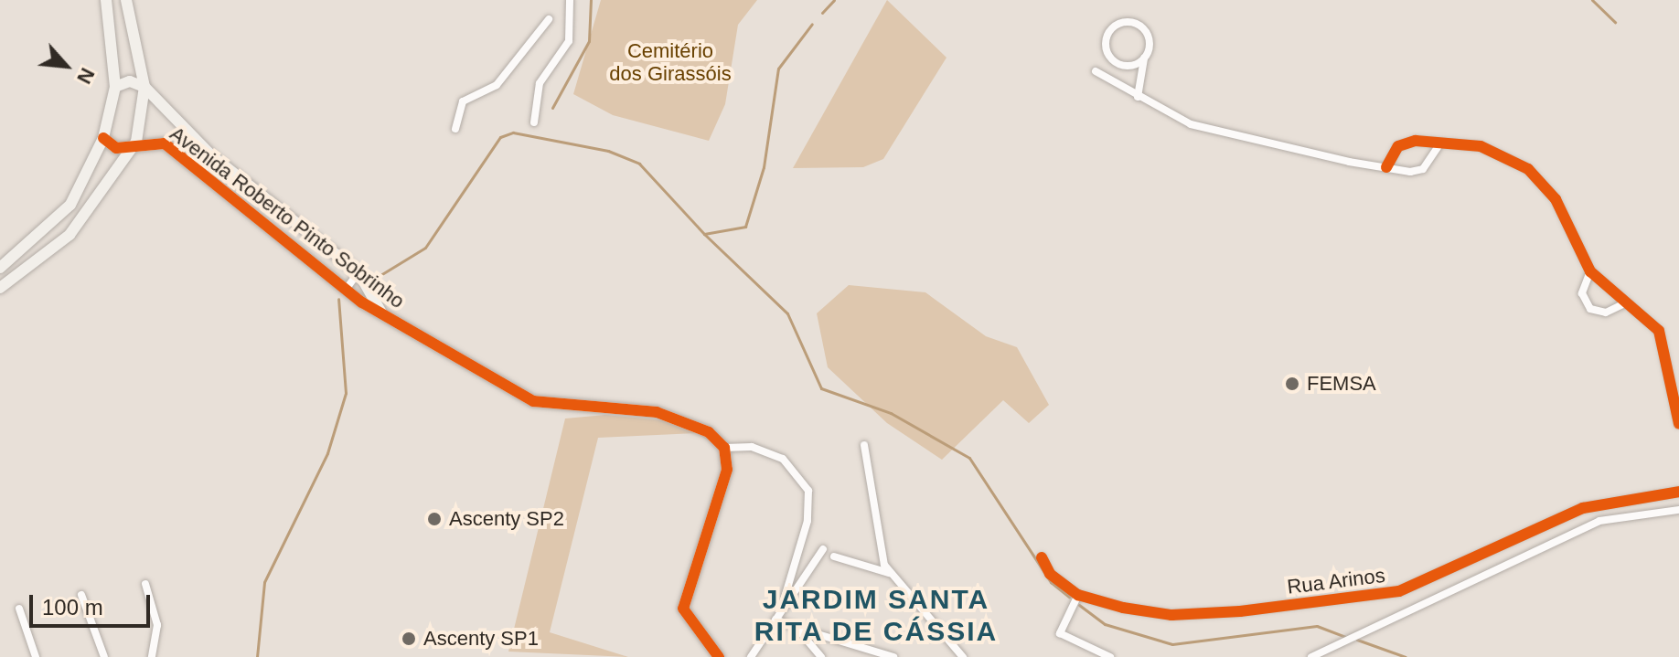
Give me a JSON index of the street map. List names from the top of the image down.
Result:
{
  "streets": {
    "street": ["Avenida Roberto Pinto Sobrinho", "Rua Arinos"]
  },
  "districts": ["JARDIM SANTA RITA DE CÁSSIA"],
  "parks": ["Cemitério dos Girassóis"],
  "places": ["FEMSA", "Ascenty SP2", "Ascenty SP1"],
  "scale_bar": "100 m",
  "north": "bottom right"
}
